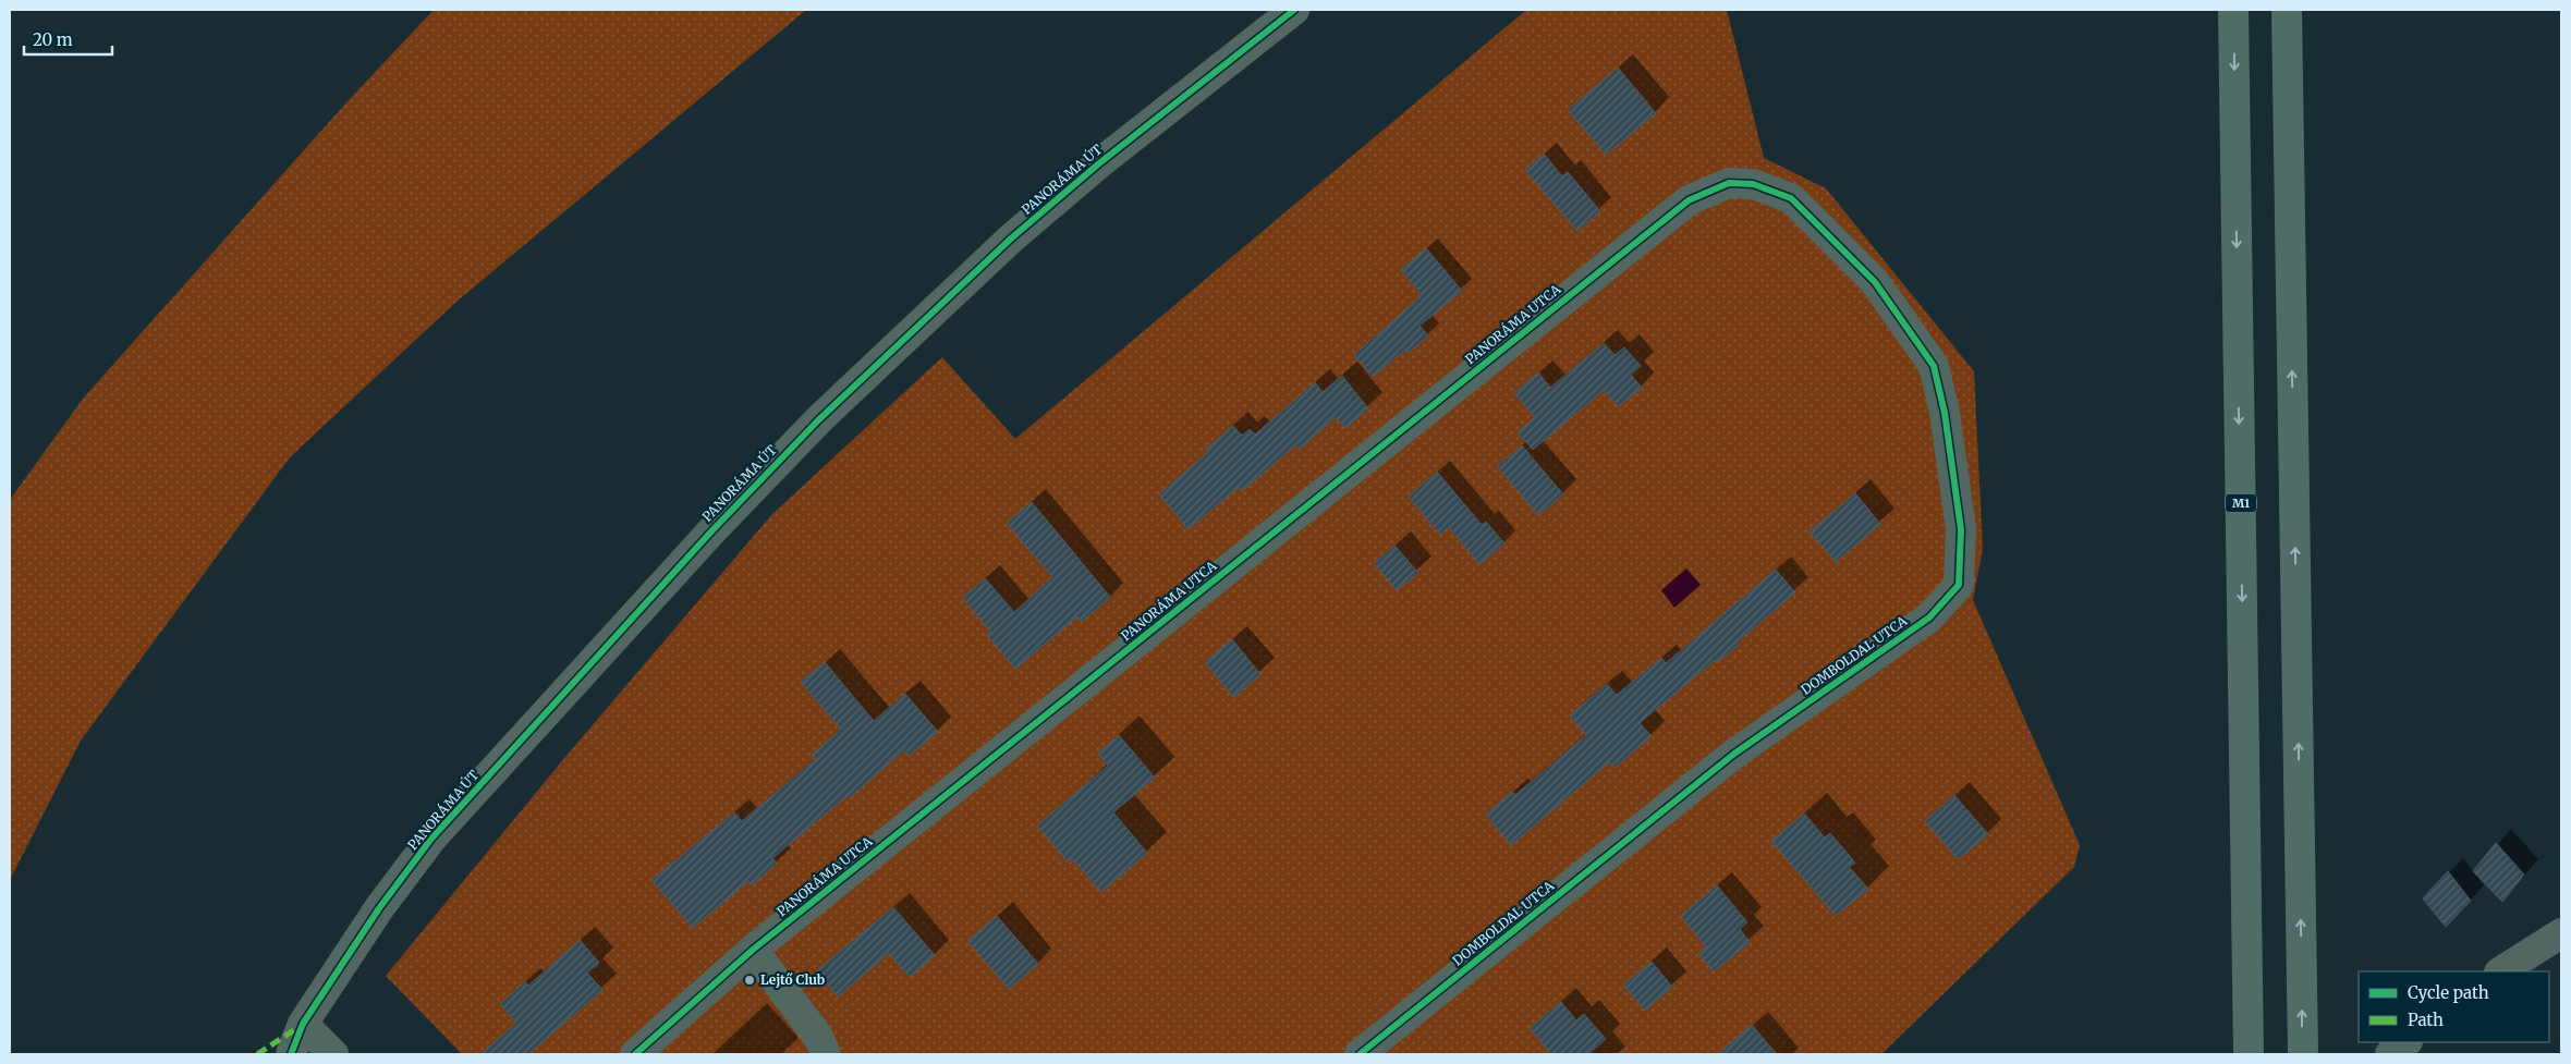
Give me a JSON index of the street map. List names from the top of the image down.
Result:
{
  "streets": {
    "highway": ["M1"],
    "street": ["PANORÁMA ÚT", "PANORÁMA UTCA", "DOMBOLDAL UTCA"]
  },
  "crossings": [
    ["PANORÁMA UTCA", "DOMBOLDAL UTCA"]
  ],
  "places": ["Lejtő Club"],
  "legend": ["Cycle path", "Path"],
  "scale_bar": "20 m"
}
